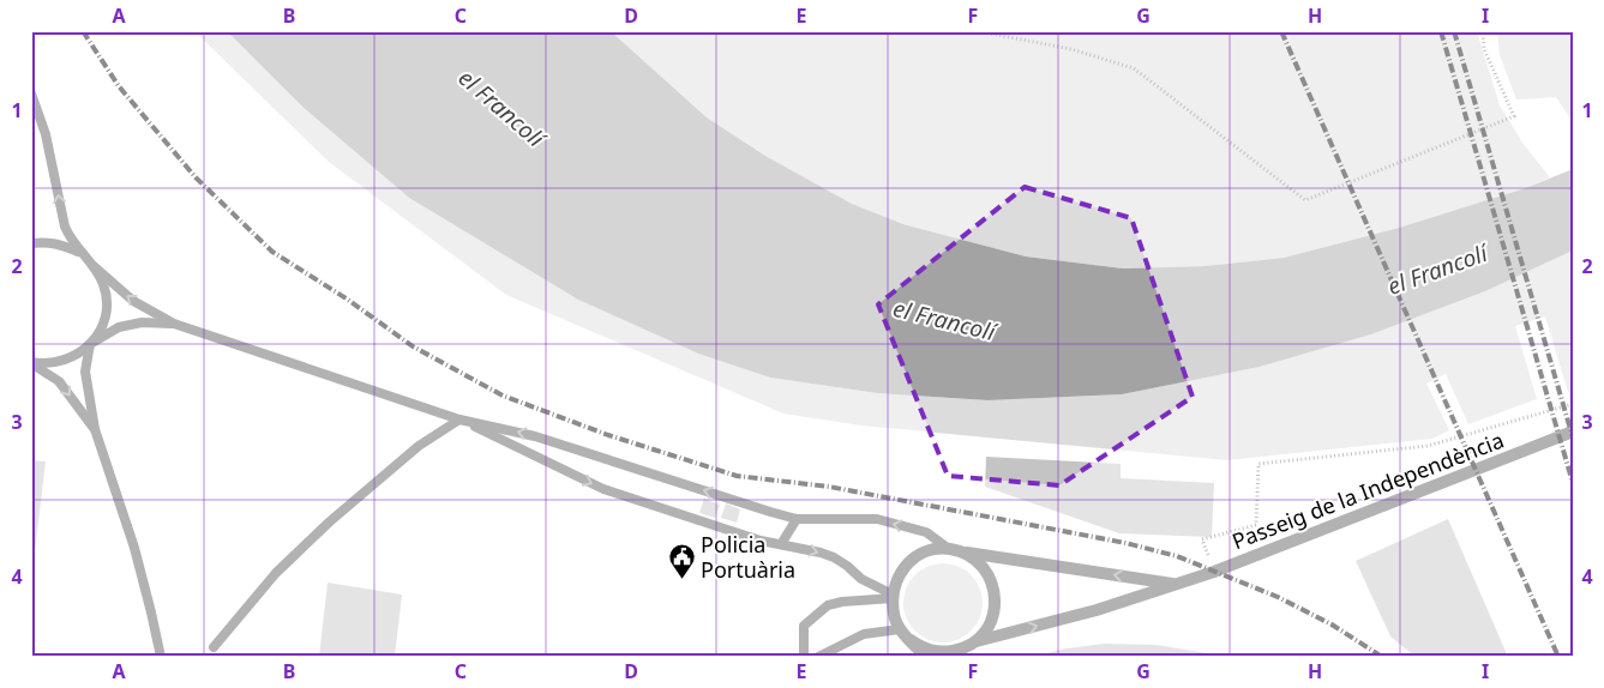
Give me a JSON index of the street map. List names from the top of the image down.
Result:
{
  "streets": {
    "street": ["Passeig de la Independència"]
  },
  "water": ["el Francolí"],
  "places": {
    "public building": ["Policia Portuària"]
  },
  "grid": {
    "columns": [
      "A",
      "B",
      "C",
      "D",
      "E",
      "F",
      "G",
      "H",
      "I"
    ],
    "rows": [
      "1",
      "2",
      "3",
      "4"
    ]
  }
}
